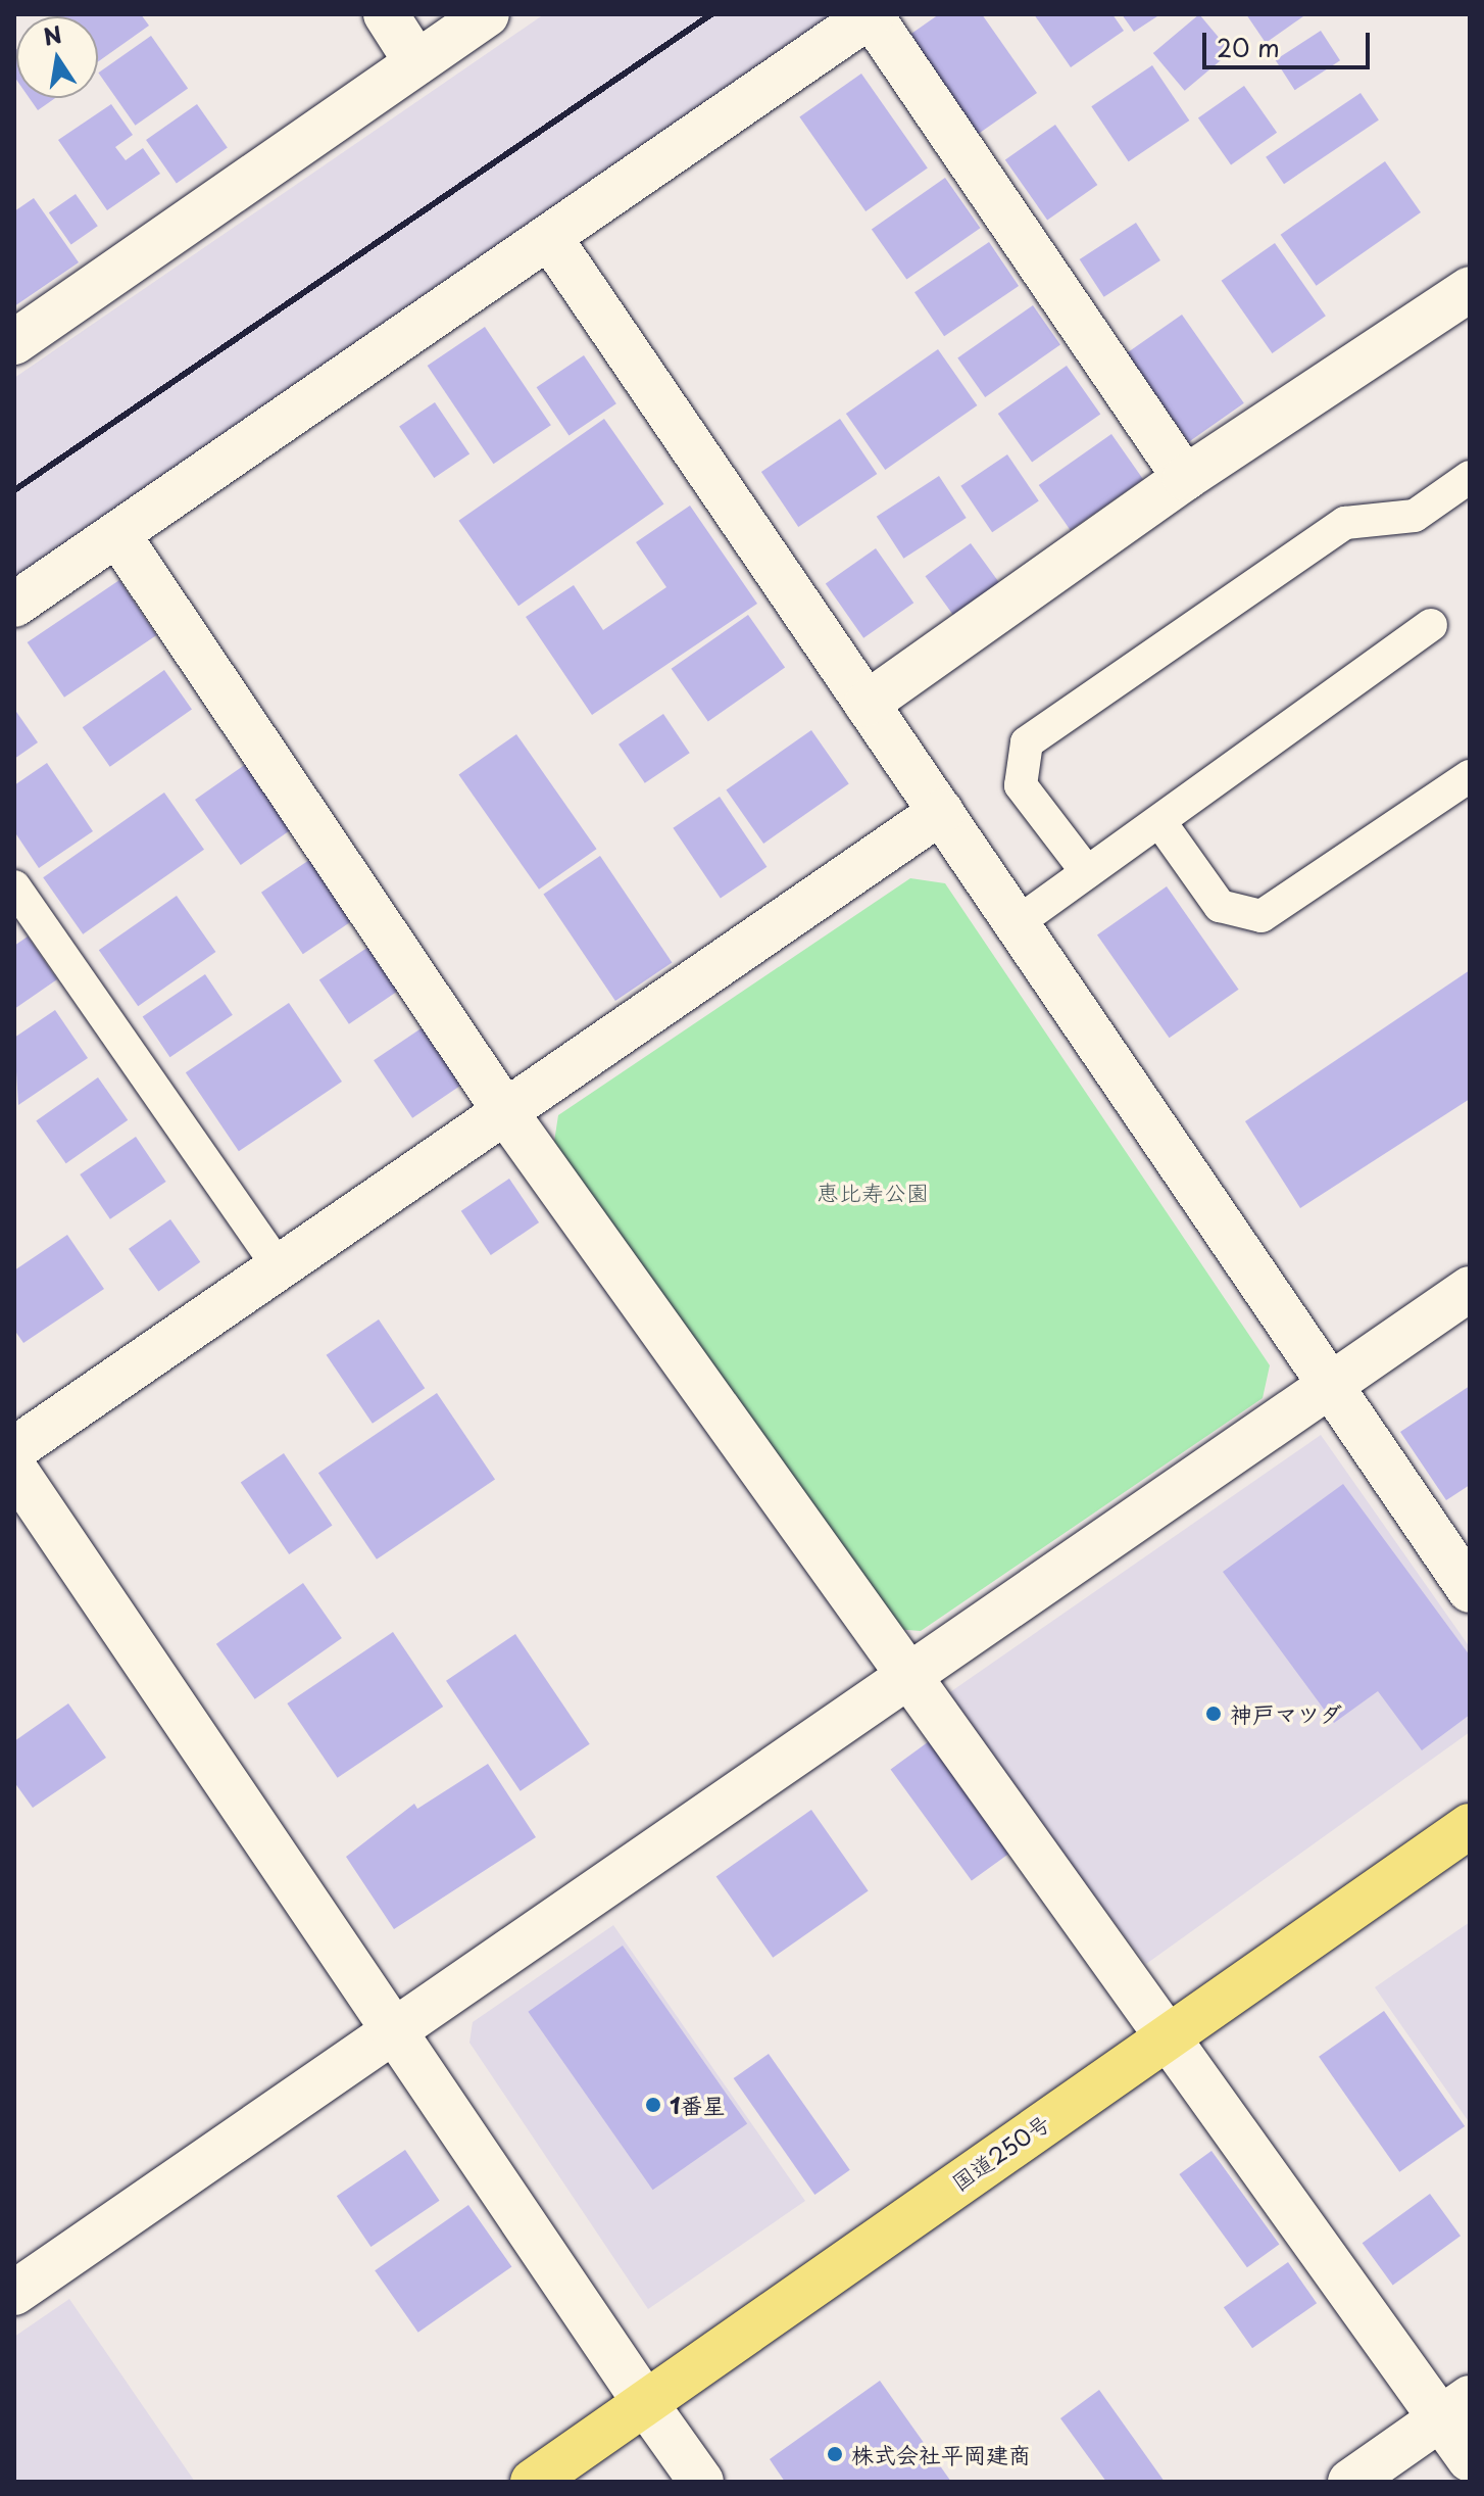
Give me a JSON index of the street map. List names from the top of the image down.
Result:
{
  "streets": {
    "highway": ["国道250号"]
  },
  "parks": ["恵比寿公園"],
  "places": ["神戸マツダ", "1番星", "株式会社平岡建商"],
  "scale_bar": "20 m",
  "north": "top"
}
